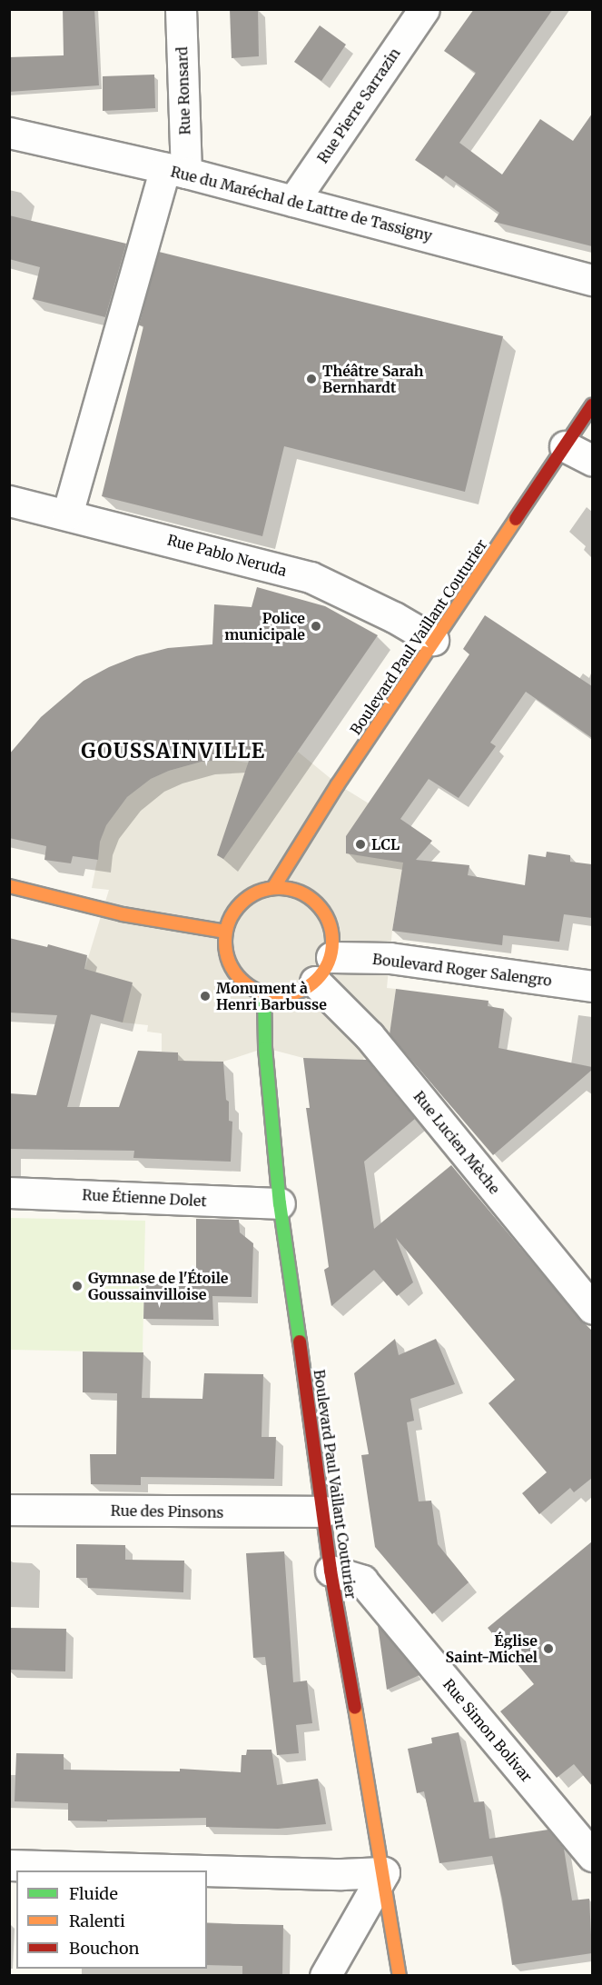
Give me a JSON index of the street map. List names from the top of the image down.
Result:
{
  "streets": {
    "street": [
      "Rue Ronsard",
      "Rue Pierre Sarrazin",
      "Rue du Maréchal de Lattre de Tassigny",
      "Rue Pablo Neruda",
      "Boulevard Paul Vaillant Couturier",
      "Boulevard Roger Salengro",
      "Rue Lucien Mèche",
      "Rue Étienne Dolet",
      "Rue des Pinsons",
      "Rue Simon Bolivar"
    ]
  },
  "crossings": [
    ["Rue Ronsard", "Rue du Maréchal de Lattre de Tassigny"],
    ["Rue Ronsard", "Rue Pablo Neruda"],
    ["Rue Pierre Sarrazin", "Rue du Maréchal de Lattre de Tassigny"],
    ["Rue Pablo Neruda", "Boulevard Paul Vaillant Couturier"],
    ["Boulevard Paul Vaillant Couturier", "Boulevard Roger Salengro"],
    ["Boulevard Paul Vaillant Couturier", "Rue Lucien Mèche"],
    ["Boulevard Paul Vaillant Couturier", "Rue Étienne Dolet"],
    ["Boulevard Paul Vaillant Couturier", "Rue des Pinsons"],
    ["Boulevard Paul Vaillant Couturier", "Rue Simon Bolivar"],
    ["Boulevard Roger Salengro", "Rue Lucien Mèche"]
  ],
  "districts": ["GOUSSAINVILLE"],
  "places": [
    "Théâtre Sarah Bernhardt",
    "Police municipale",
    "LCL",
    "Monument à Henri Barbusse",
    "Gymnase de l'Étoile Goussainvilloise",
    "Église Saint-Michel"
  ],
  "legend": ["Fluide", "Ralenti", "Bouchon"]
}
